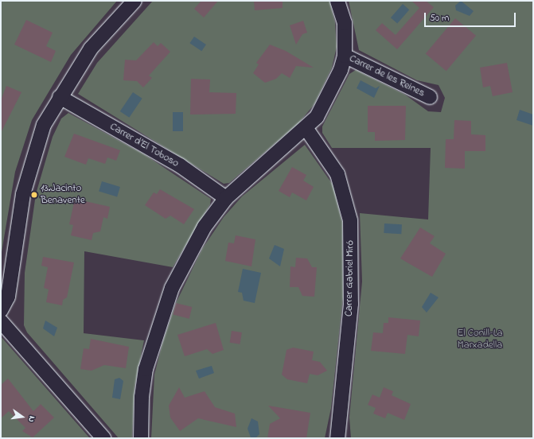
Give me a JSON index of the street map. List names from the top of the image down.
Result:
{
  "streets": {
    "street": ["Carrer de les Reines", "Carrer d'El Toboso", "Carrer Gabriel Miró"]
  },
  "parks": ["El Conill-La Marxadella"],
  "places": ["13.Jacinto Benavente"],
  "scale_bar": "50 m",
  "north": "right"
}
